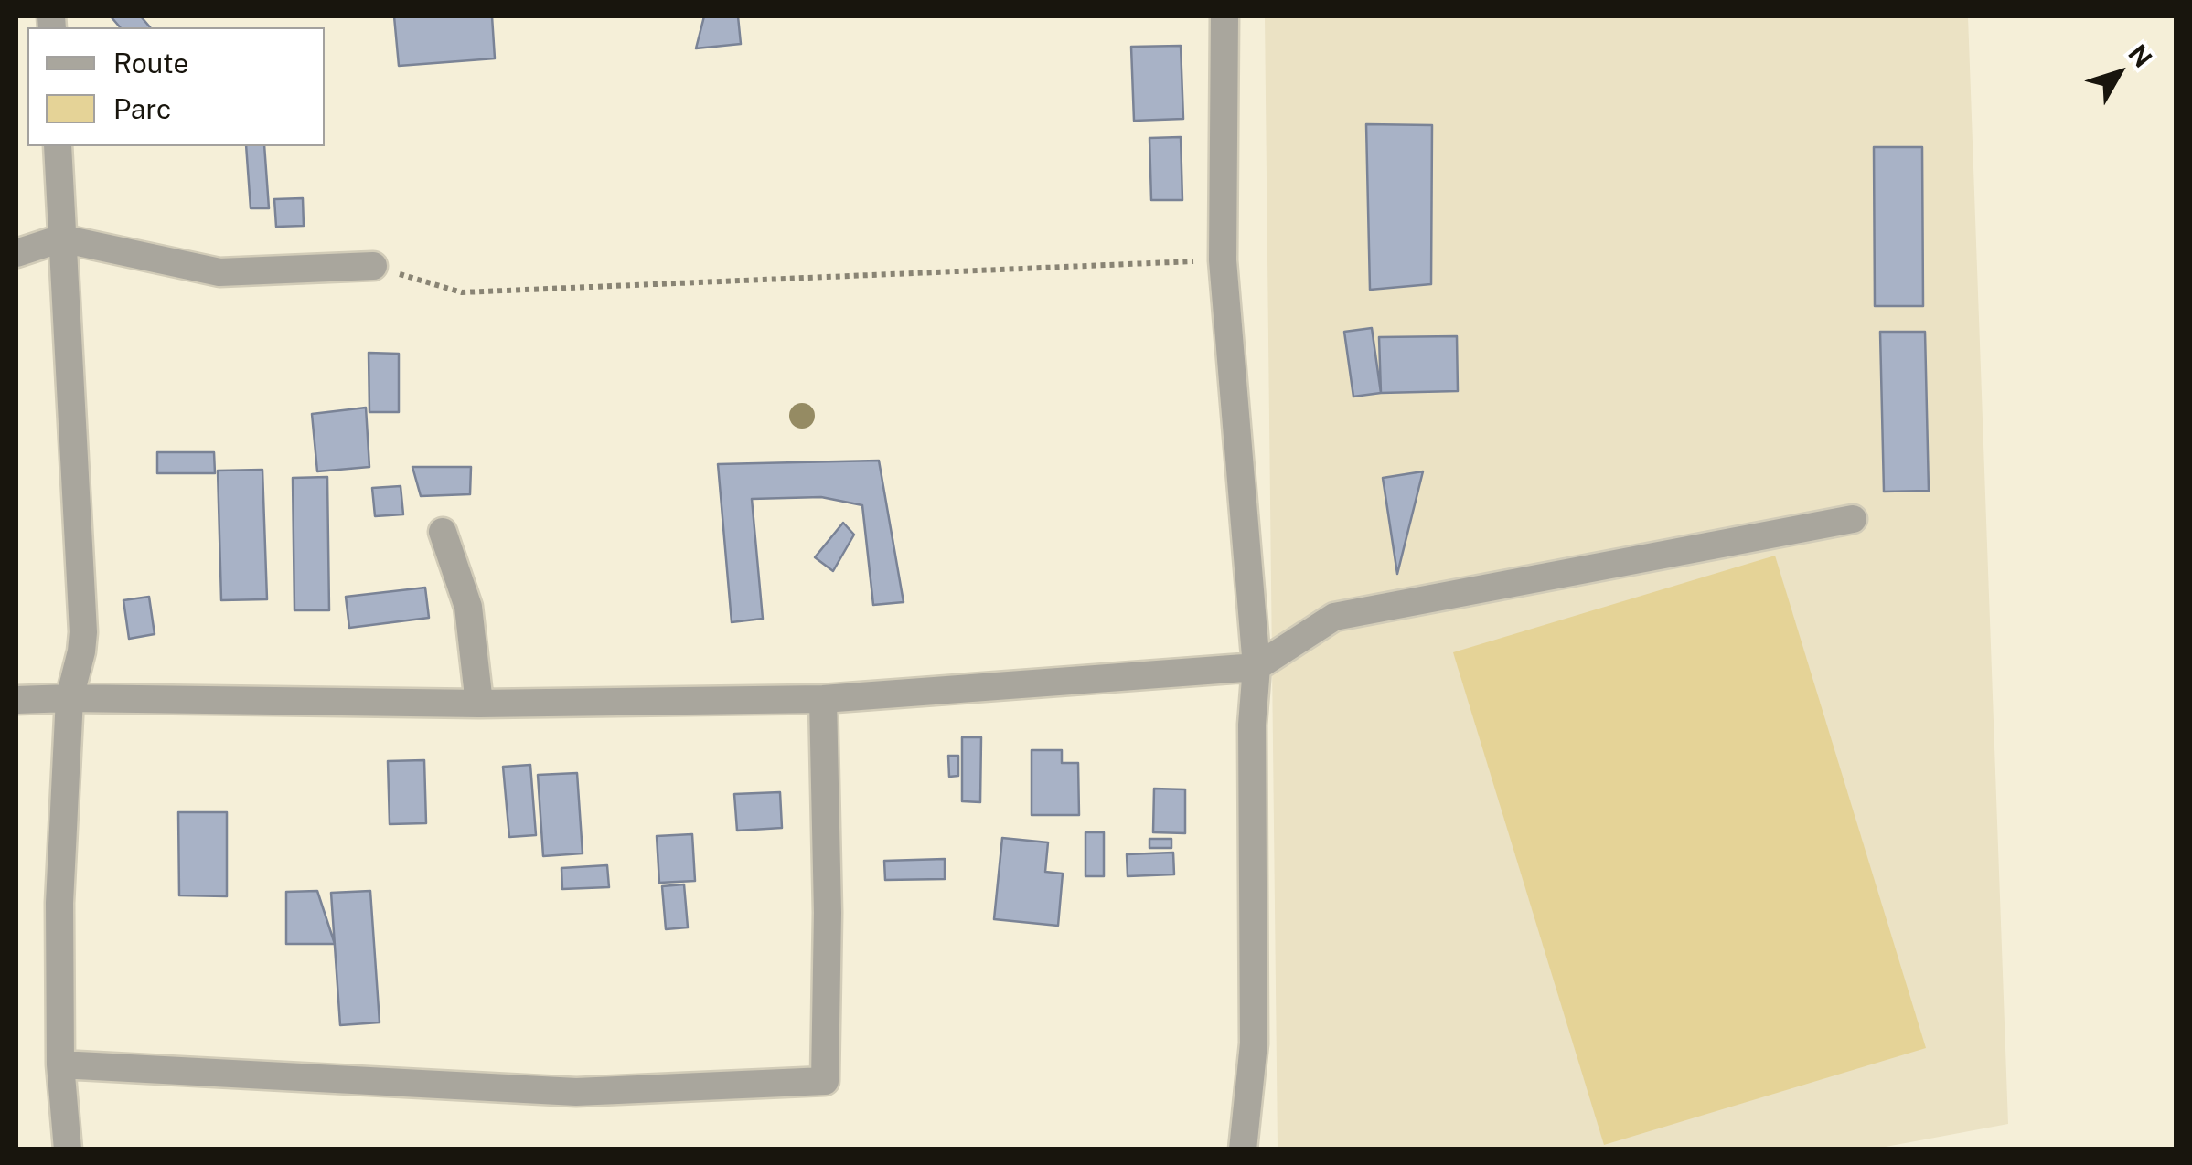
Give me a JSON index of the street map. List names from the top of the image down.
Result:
{
  "legend": ["Route", "Parc"],
  "north": "top right"
}
